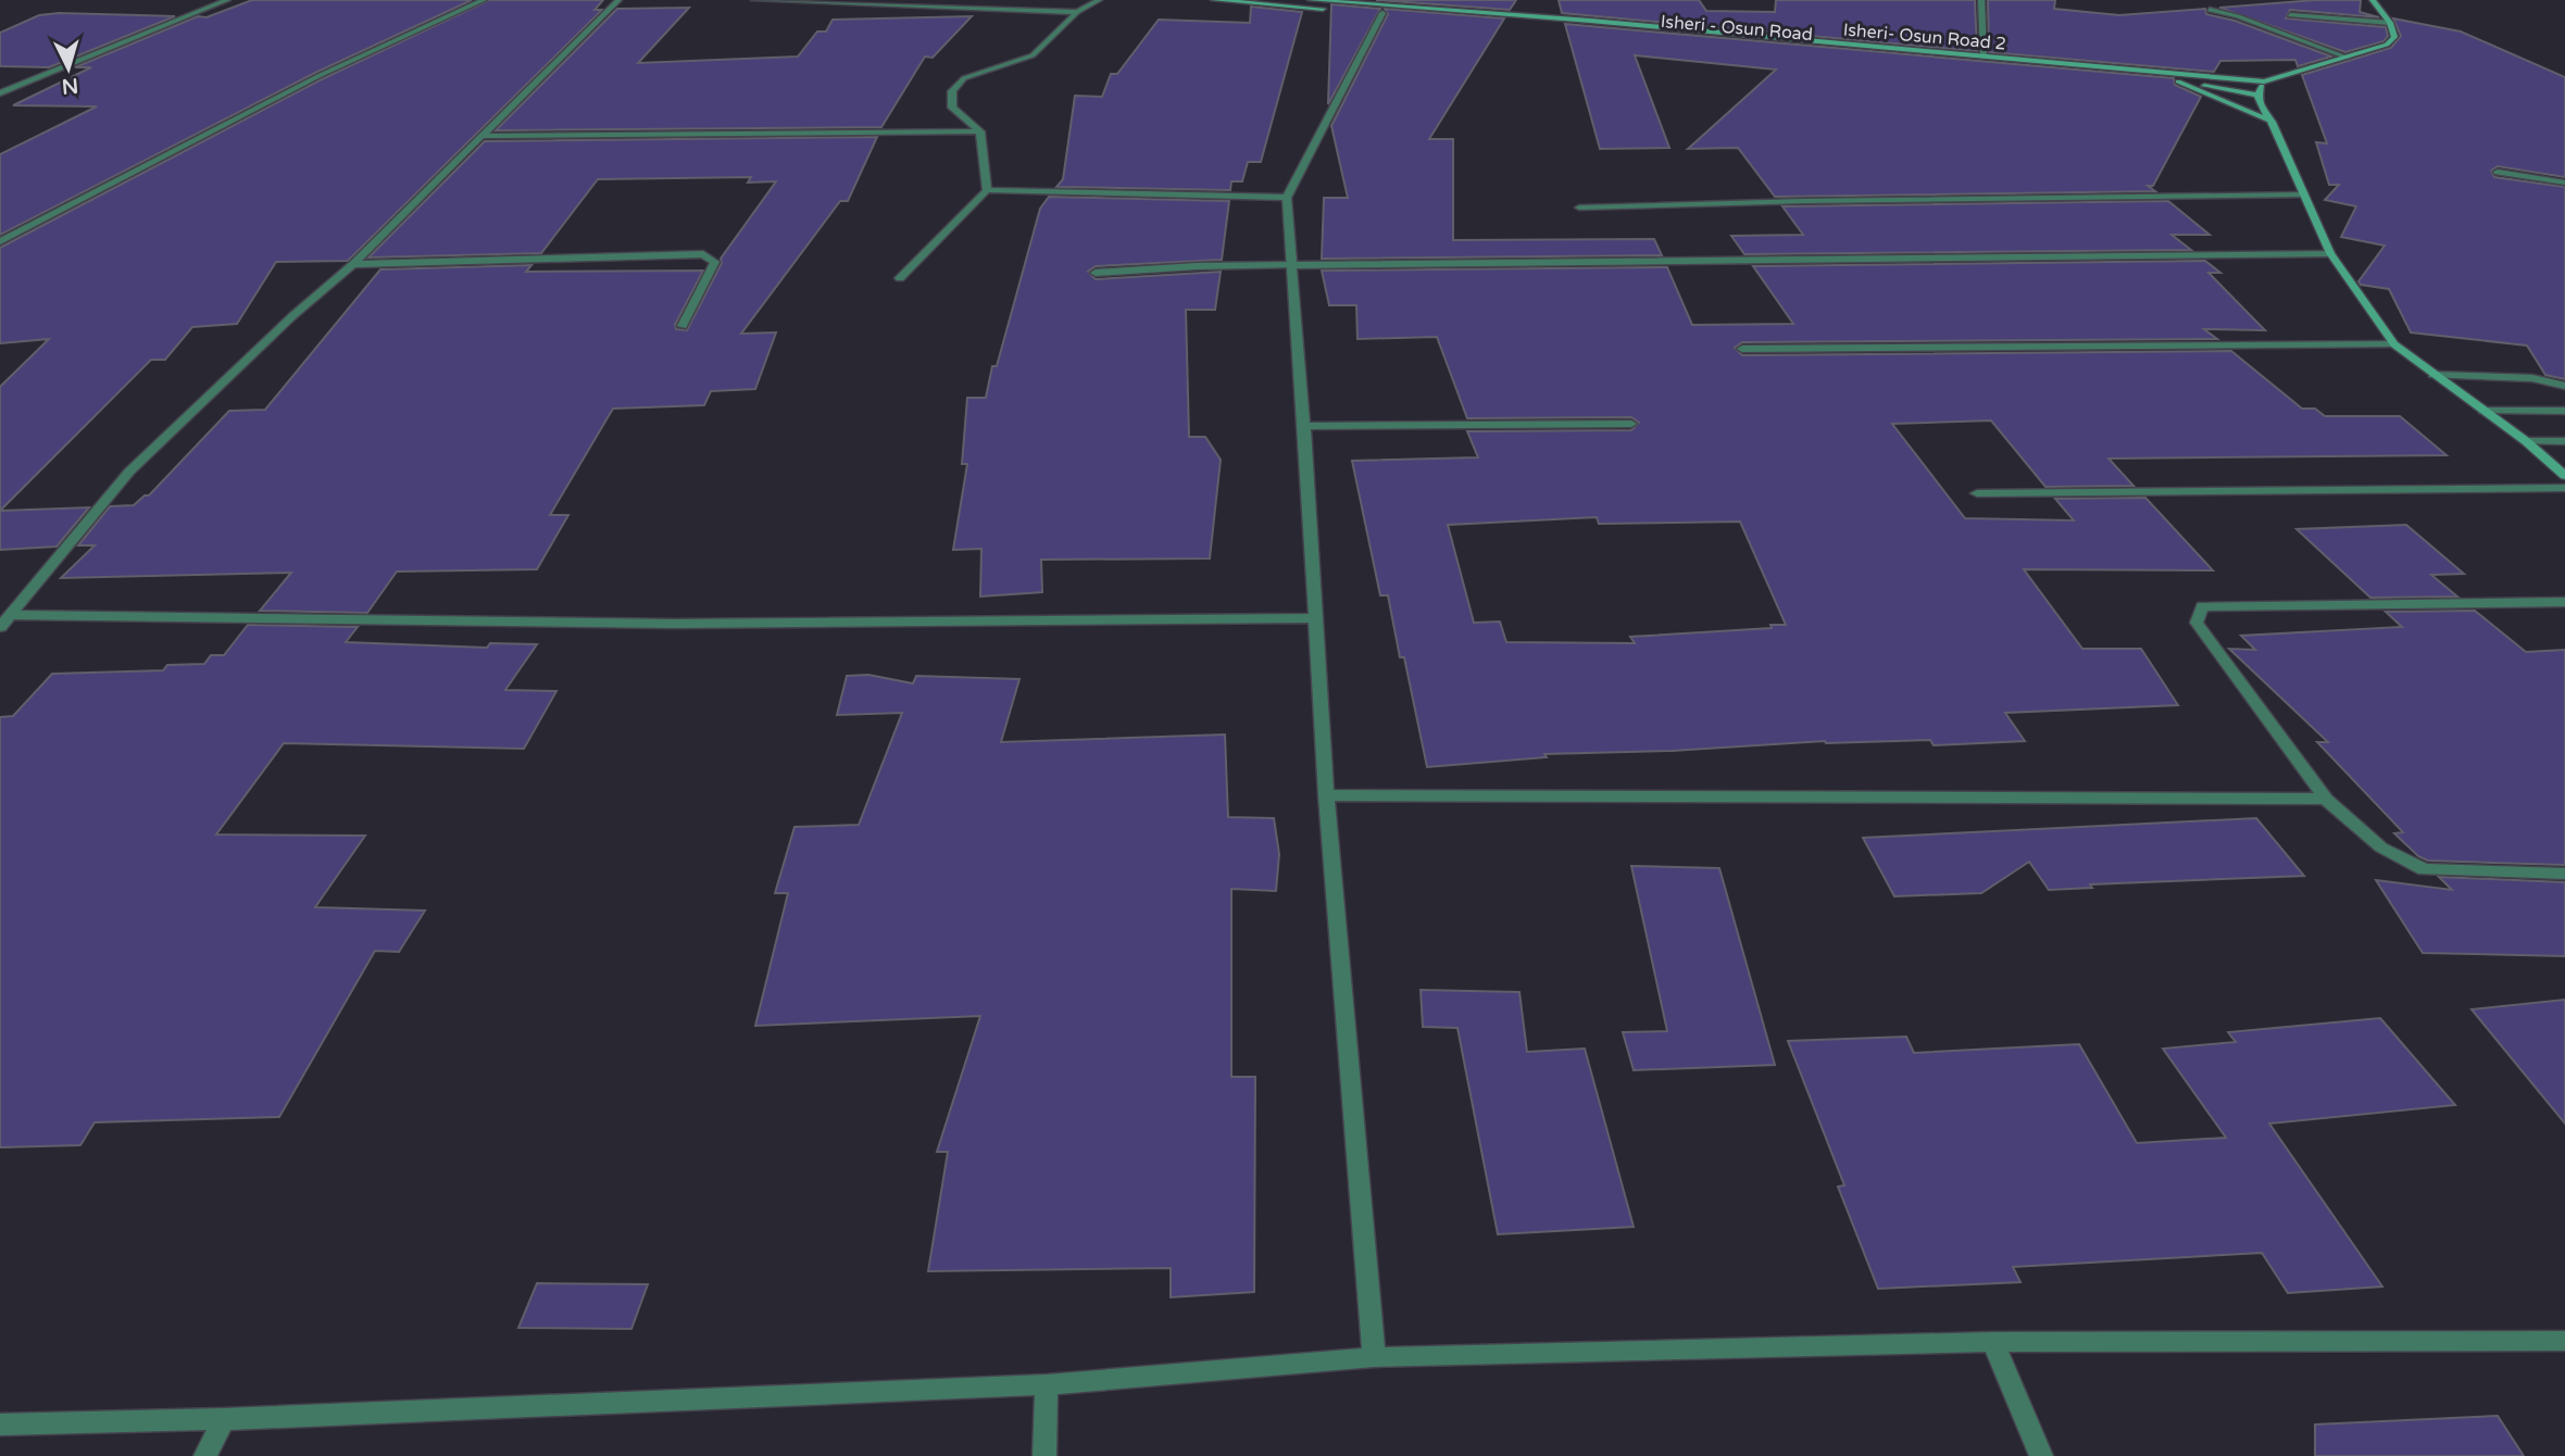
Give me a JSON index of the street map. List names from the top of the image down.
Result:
{
  "streets": {
    "main road": ["Isheri - Osun Road", "Isheri- Osun Road 2"]
  },
  "north": "bottom"
}
